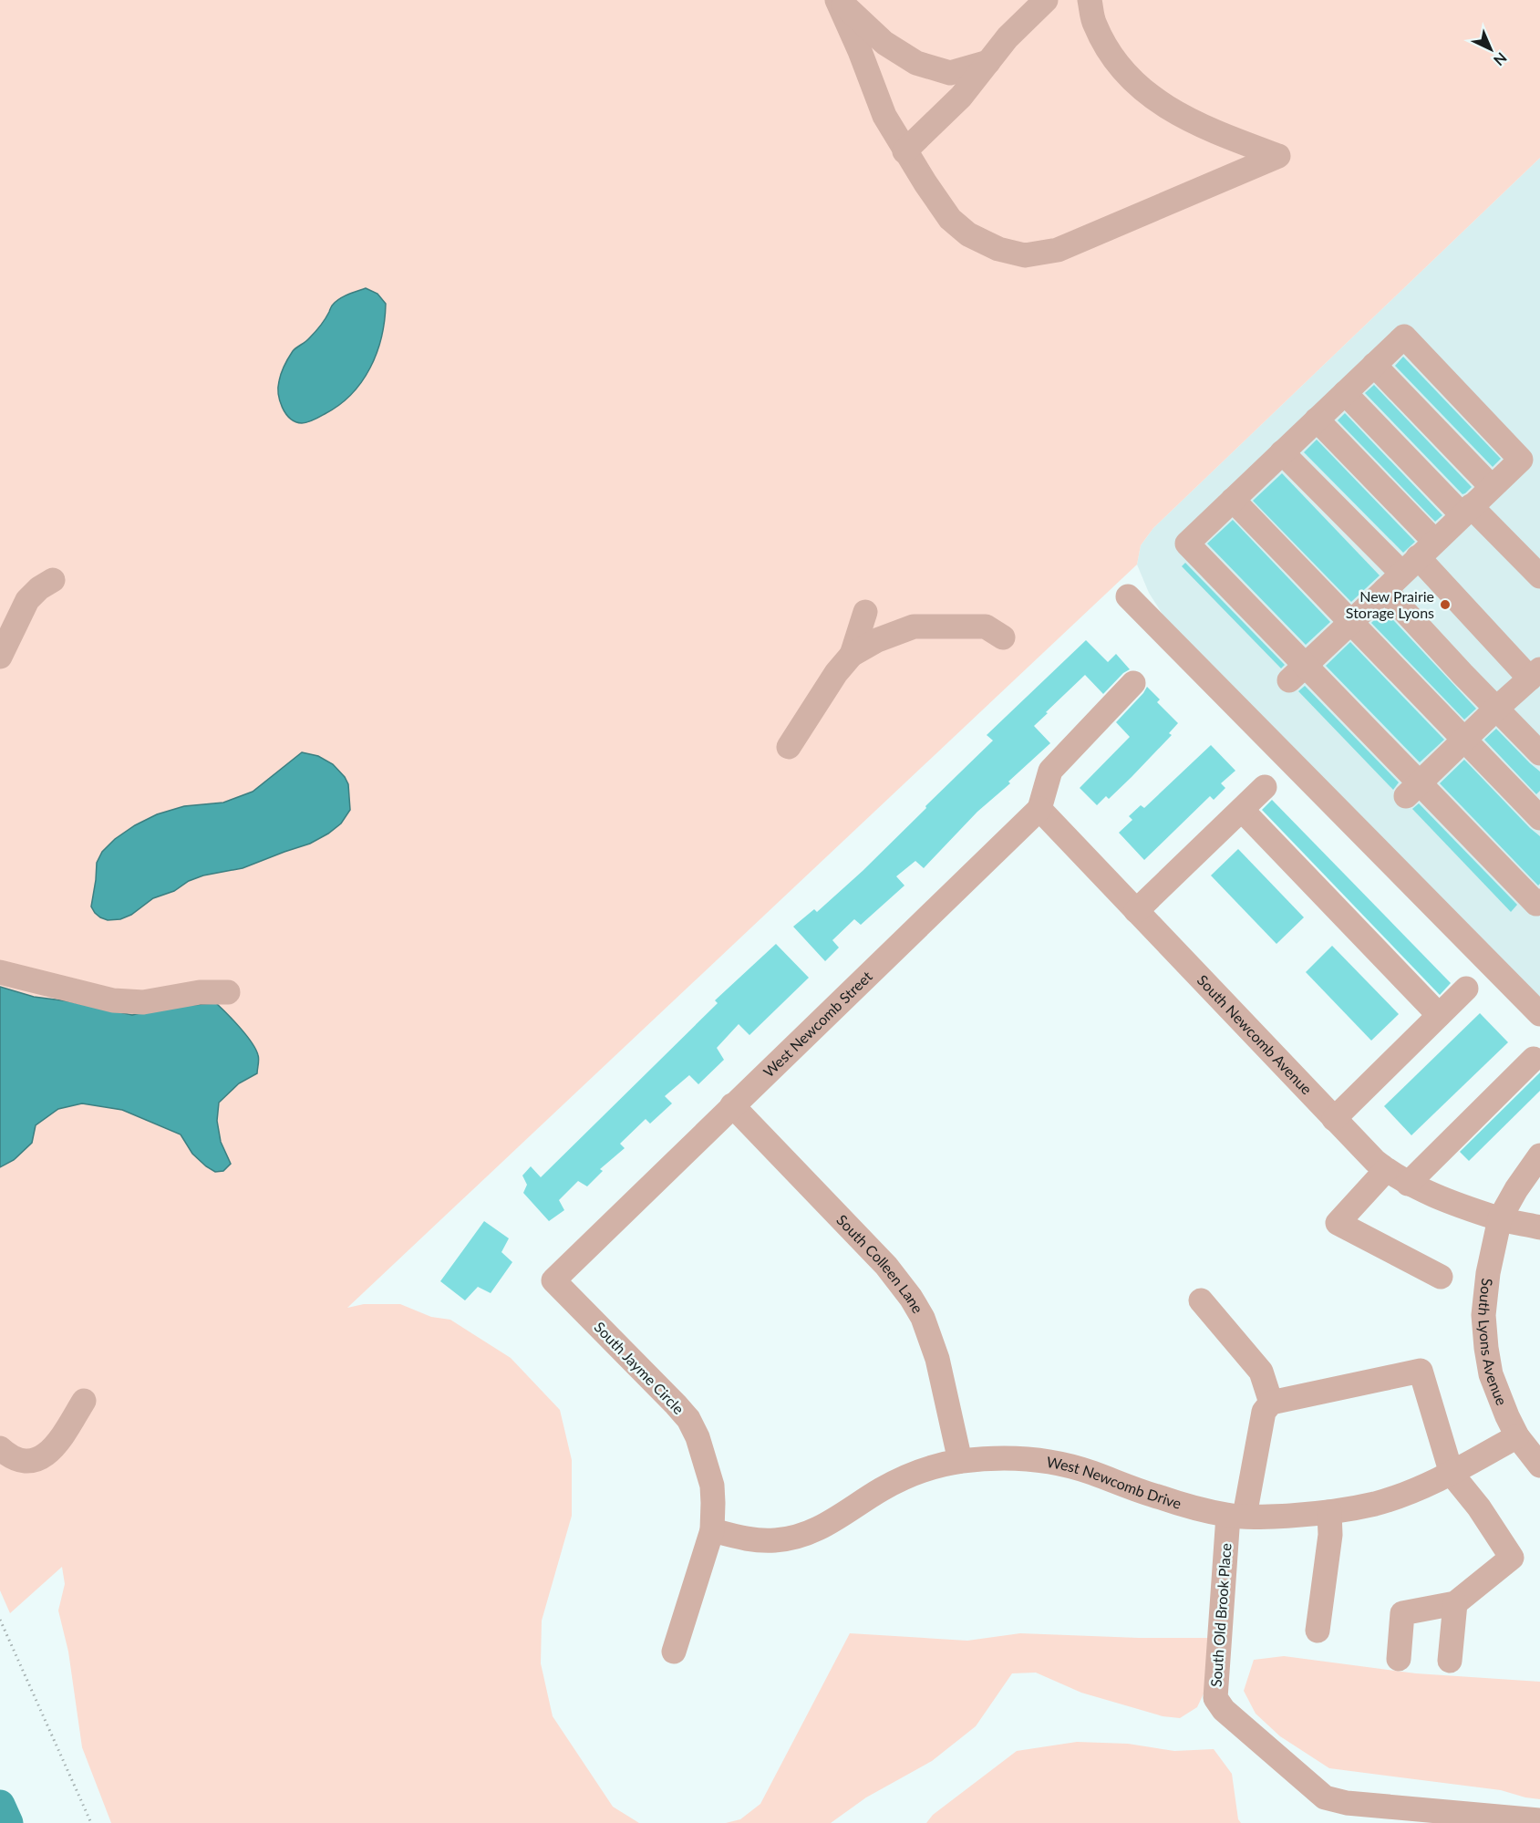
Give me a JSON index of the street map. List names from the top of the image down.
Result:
{
  "streets": {
    "street": [
      "West Newcomb Street",
      "South Newcomb Avenue",
      "South Colleen Lane",
      "South Lyons Avenue",
      "South Jayme Circle",
      "West Newcomb Drive",
      "South Old Brook Place"
    ]
  },
  "crossings": [
    ["West Newcomb Street", "South Newcomb Avenue"],
    ["West Newcomb Street", "South Colleen Lane"],
    ["West Newcomb Street", "South Jayme Circle"],
    ["South Newcomb Avenue", "South Lyons Avenue"],
    ["South Colleen Lane", "West Newcomb Drive"],
    ["South Lyons Avenue", "West Newcomb Drive"],
    ["South Jayme Circle", "West Newcomb Drive"],
    ["West Newcomb Drive", "South Old Brook Place"]
  ],
  "places": ["New Prairie Storage Lyons"],
  "north": "bottom right"
}
